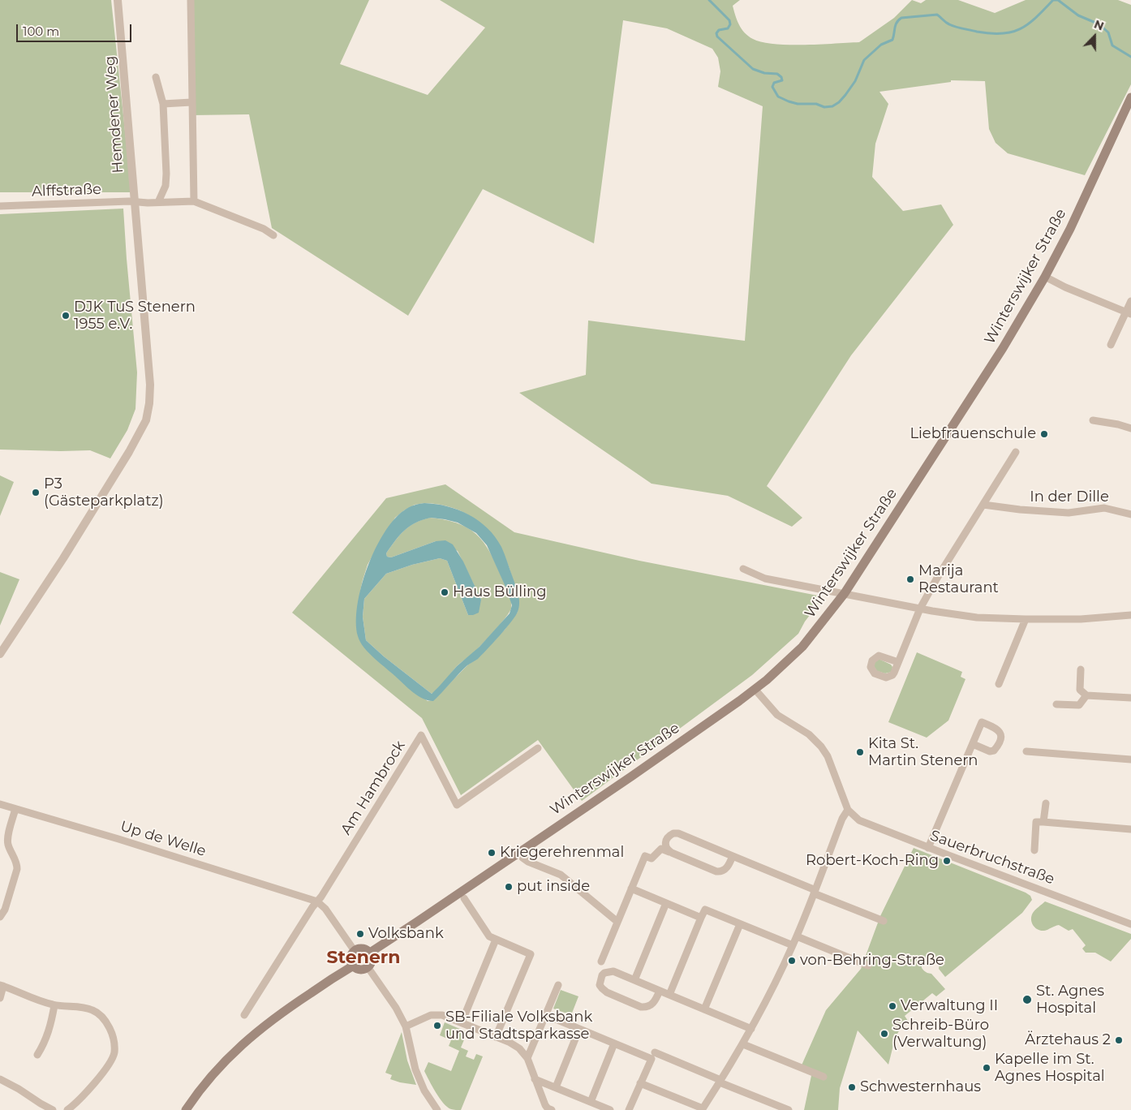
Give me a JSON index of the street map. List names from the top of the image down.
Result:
{
  "streets": {
    "main road": ["Winterswijker Straße"],
    "street": [
      "Hemdener Weg",
      "Alffstraße",
      "In der Dille",
      "Am Hambrock",
      "Up de Welle",
      "Sauerbruchstraße"
    ]
  },
  "crossings": [
    ["Hemdener Weg", "Alffstraße"],
    ["Am Hambrock", "Up de Welle"]
  ],
  "districts": ["Stenern"],
  "places": [
    "DJK TuS Stenern 1955 e.V.",
    "Liebfrauenschule",
    "P3 (Gästeparkplatz)",
    "Marija Restaurant",
    "Haus Bülling",
    "Kita St. Martin Stenern",
    "Kriegerehrenmal",
    "Robert-Koch-Ring",
    "put inside",
    "Volksbank",
    "von-Behring-Straße",
    "St. Agnes Hospital",
    "Verwaltung II",
    "SB-Filiale Volksbank und Stadtsparkasse",
    "Schreib-Büro (Verwaltung)",
    "Ärztehaus 2",
    "Kapelle im St. Agnes Hospital",
    "Schwesternhaus"
  ],
  "scale_bar": "100 m",
  "north": "top"
}
